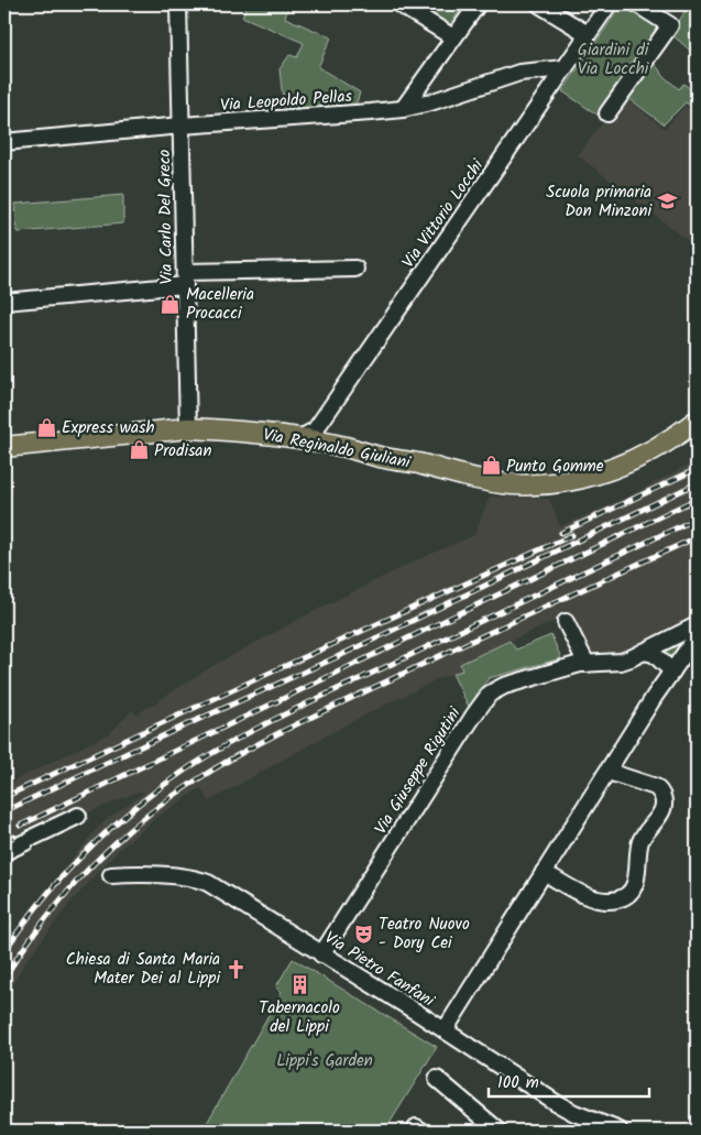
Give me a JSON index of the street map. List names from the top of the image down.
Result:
{
  "streets": {
    "main road": ["Via Reginaldo Giuliani"],
    "street": [
      "Via Leopoldo Pellas",
      "Via Vittorio Locchi",
      "Via Carlo Del Greco",
      "Via Giuseppe Rigutini",
      "Via Pietro Fanfani"
    ]
  },
  "crossings": [
    ["Via Leopoldo Pellas", "Via Vittorio Locchi"],
    ["Via Leopoldo Pellas", "Via Carlo Del Greco"],
    ["Via Vittorio Locchi", "Via Reginaldo Giuliani"],
    ["Via Carlo Del Greco", "Via Reginaldo Giuliani"],
    ["Via Giuseppe Rigutini", "Via Pietro Fanfani"]
  ],
  "parks": ["Giardini di Via Locchi", "Lippi's Garden"],
  "places": {
    "school or university": ["Scuola primaria Don Minzoni"],
    "shop": [
      "Macelleria Procacci",
      "Express wash",
      "Prodisan",
      "Punto Gomme"
    ],
    "theatre": ["Teatro Nuovo - Dory Cei"],
    "church": ["Chiesa di Santa Maria Mater Dei al Lippi"],
    "building": ["Tabernacolo del Lippi"]
  },
  "scale_bar": "100 m"
}
